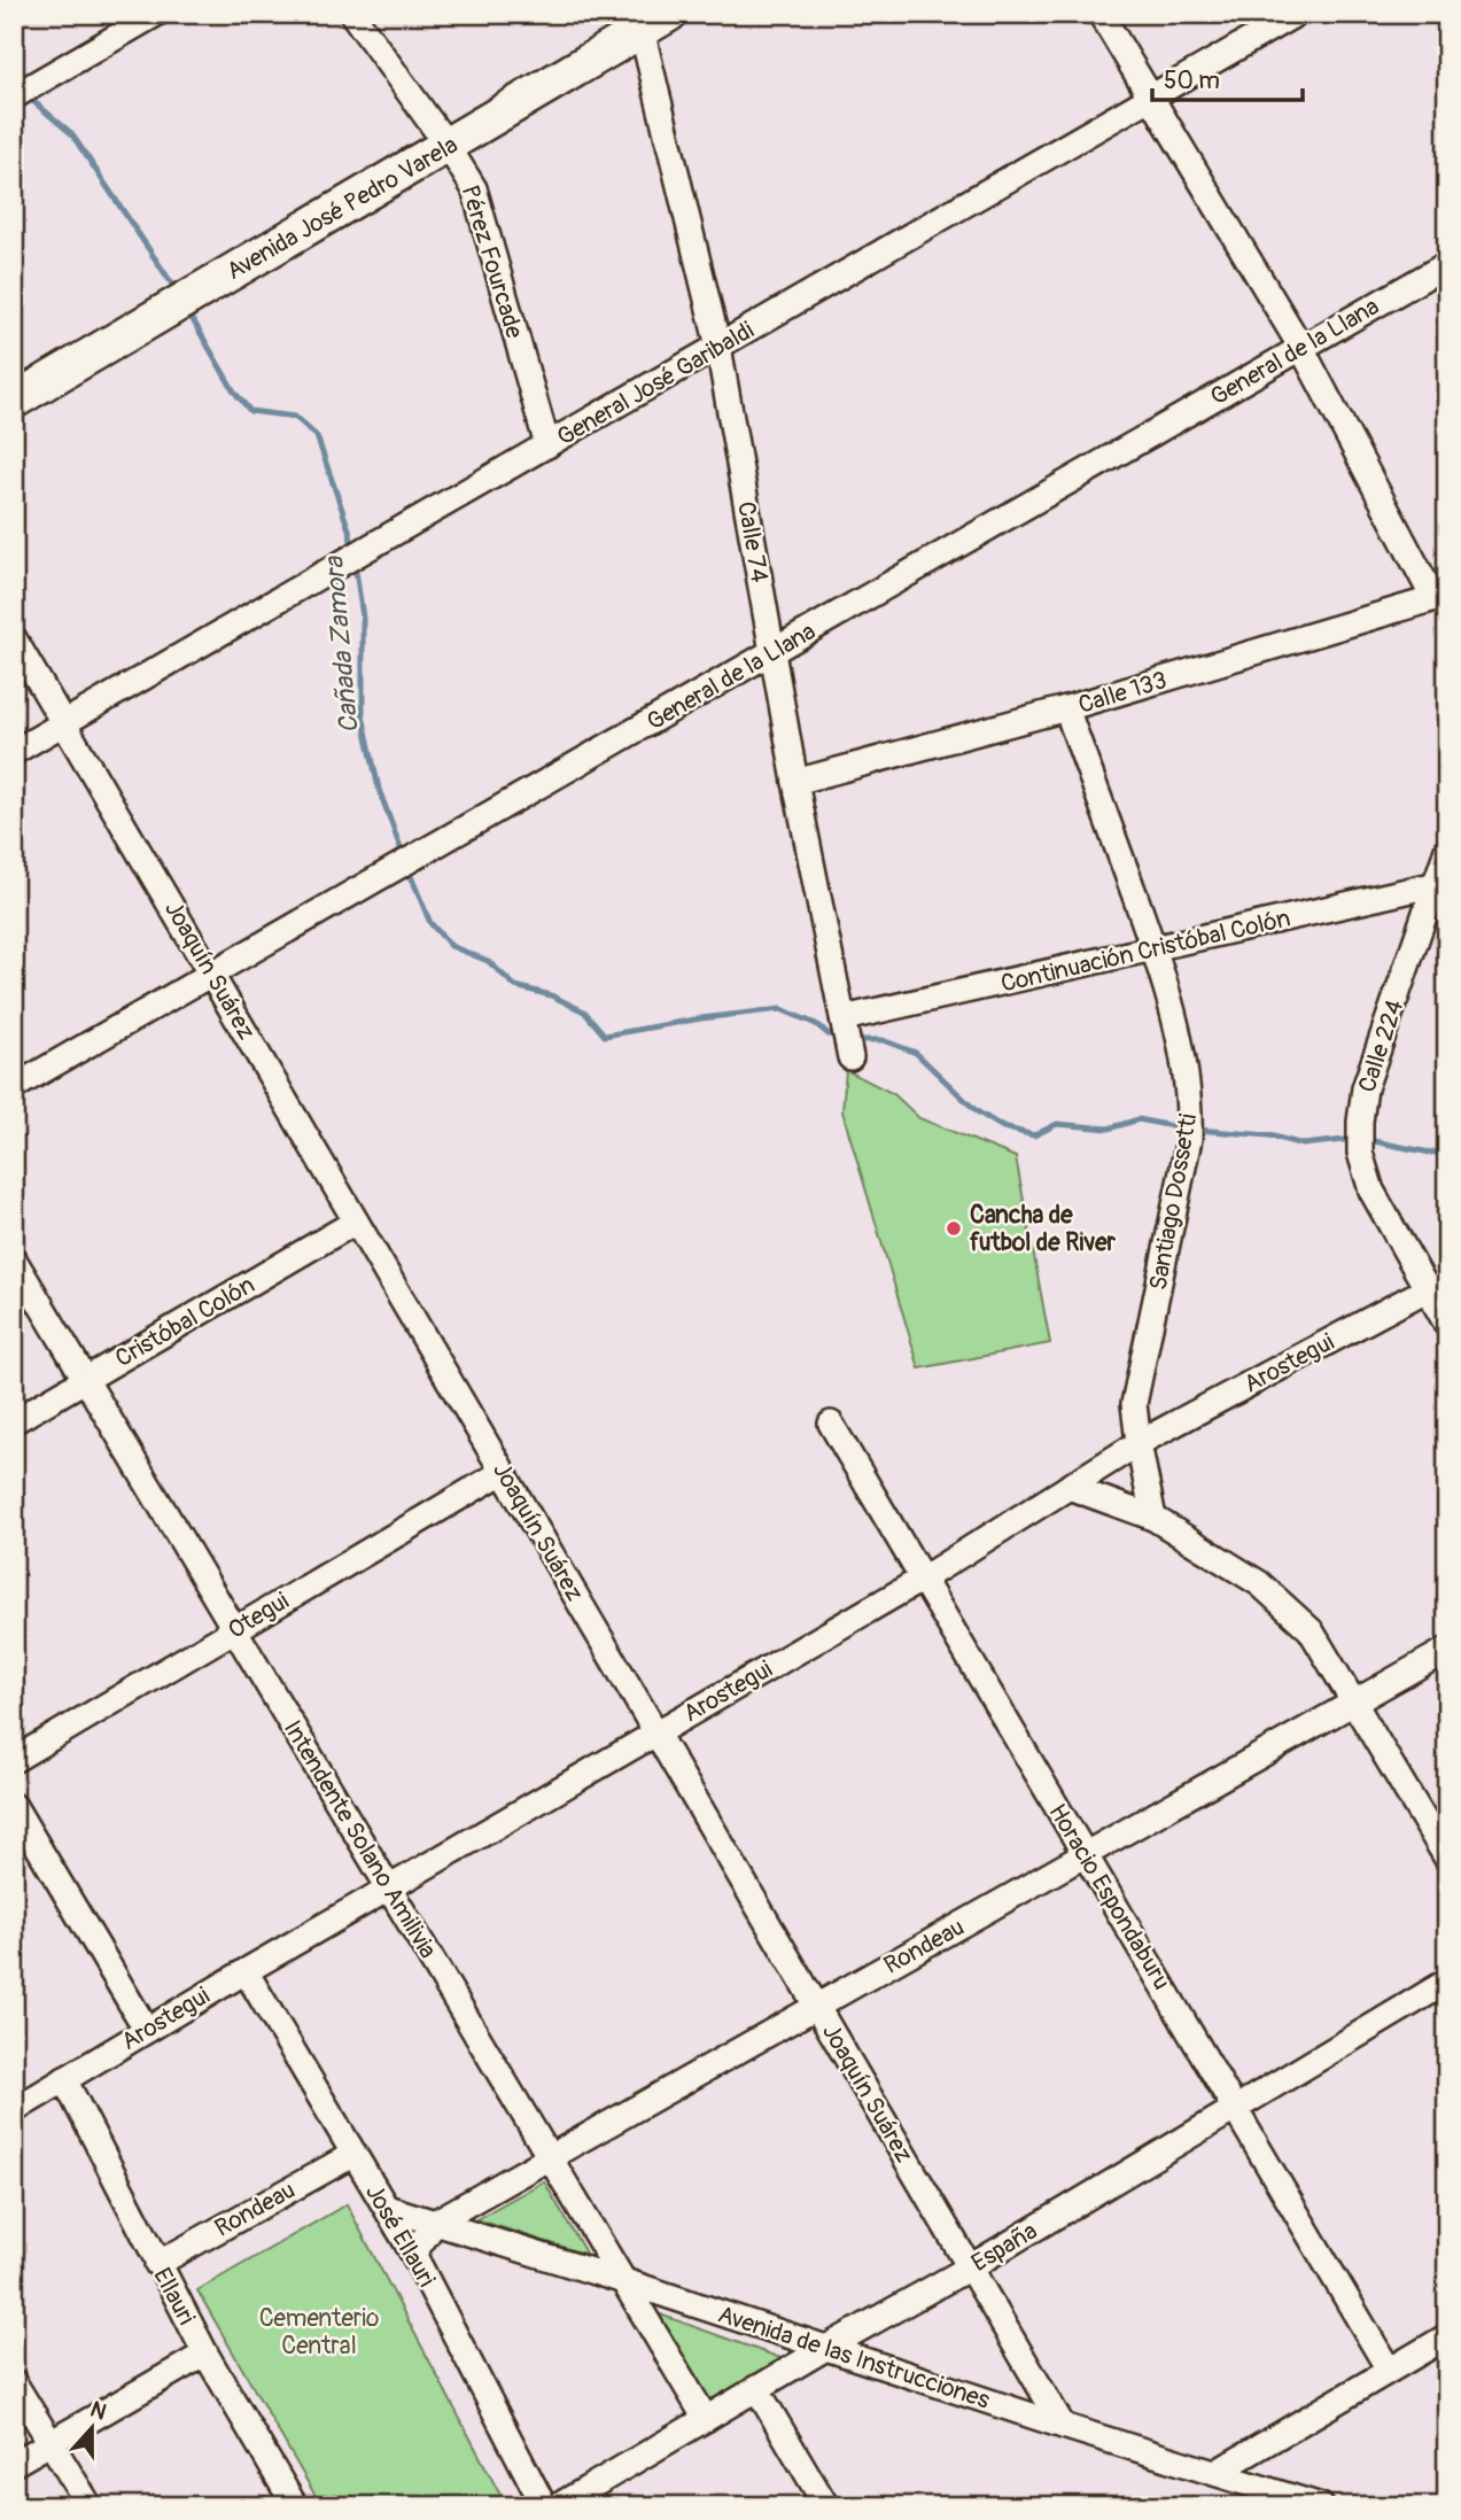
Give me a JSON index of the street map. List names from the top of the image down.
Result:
{
  "streets": {
    "street": [
      "Avenida José Pedro Varela",
      "Pérez Fourcade",
      "General de la Llana",
      "General José Garibaldi",
      "Calle 74",
      "Calle 133",
      "Continuación Cristóbal Colón",
      "Joaquín Suárez",
      "Calle 224",
      "Santiago Dossetti",
      "Cristóbal Colón",
      "Arostegui",
      "Otegui",
      "Intendente Solano Amilivia",
      "Horacio Espondaburu",
      "Rondeau",
      "José Ellauri",
      "España",
      "Ellauri",
      "Avenida de las Instrucciones"
    ]
  },
  "crossings": [
    ["Avenida José Pedro Varela", "Pérez Fourcade"],
    ["Avenida José Pedro Varela", "Calle 74"],
    ["Pérez Fourcade", "General José Garibaldi"],
    ["General de la Llana", "Calle 74"],
    ["General de la Llana", "Joaquín Suárez"],
    ["General José Garibaldi", "Calle 74"],
    ["General José Garibaldi", "Joaquín Suárez"],
    ["Calle 74", "Calle 133"],
    ["Calle 74", "Continuación Cristóbal Colón"],
    ["Calle 133", "Santiago Dossetti"],
    ["Continuación Cristóbal Colón", "Calle 224"],
    ["Continuación Cristóbal Colón", "Santiago Dossetti"],
    ["Joaquín Suárez", "Cristóbal Colón"],
    ["Joaquín Suárez", "Arostegui"],
    ["Joaquín Suárez", "Otegui"],
    ["Joaquín Suárez", "Rondeau"],
    ["Joaquín Suárez", "España"],
    ["Joaquín Suárez", "Avenida de las Instrucciones"],
    ["Calle 224", "Arostegui"],
    ["Santiago Dossetti", "Arostegui"],
    ["Cristóbal Colón", "Intendente Solano Amilivia"],
    ["Arostegui", "Intendente Solano Amilivia"],
    ["Arostegui", "Horacio Espondaburu"],
    ["Arostegui", "José Ellauri"],
    ["Arostegui", "Ellauri"],
    ["Otegui", "Intendente Solano Amilivia"],
    ["Intendente Solano Amilivia", "Rondeau"],
    ["Intendente Solano Amilivia", "España"],
    ["Intendente Solano Amilivia", "Avenida de las Instrucciones"],
    ["Horacio Espondaburu", "Rondeau"],
    ["Horacio Espondaburu", "España"],
    ["Rondeau", "José Ellauri"],
    ["Rondeau", "Ellauri"],
    ["Rondeau", "Avenida de las Instrucciones"],
    ["José Ellauri", "Avenida de las Instrucciones"],
    ["España", "Avenida de las Instrucciones"]
  ],
  "water": ["Cañada Zamora"],
  "parks": ["Cementerio Central"],
  "places": ["Cancha de futbol de River"],
  "scale_bar": "50 m",
  "north": "top"
}
